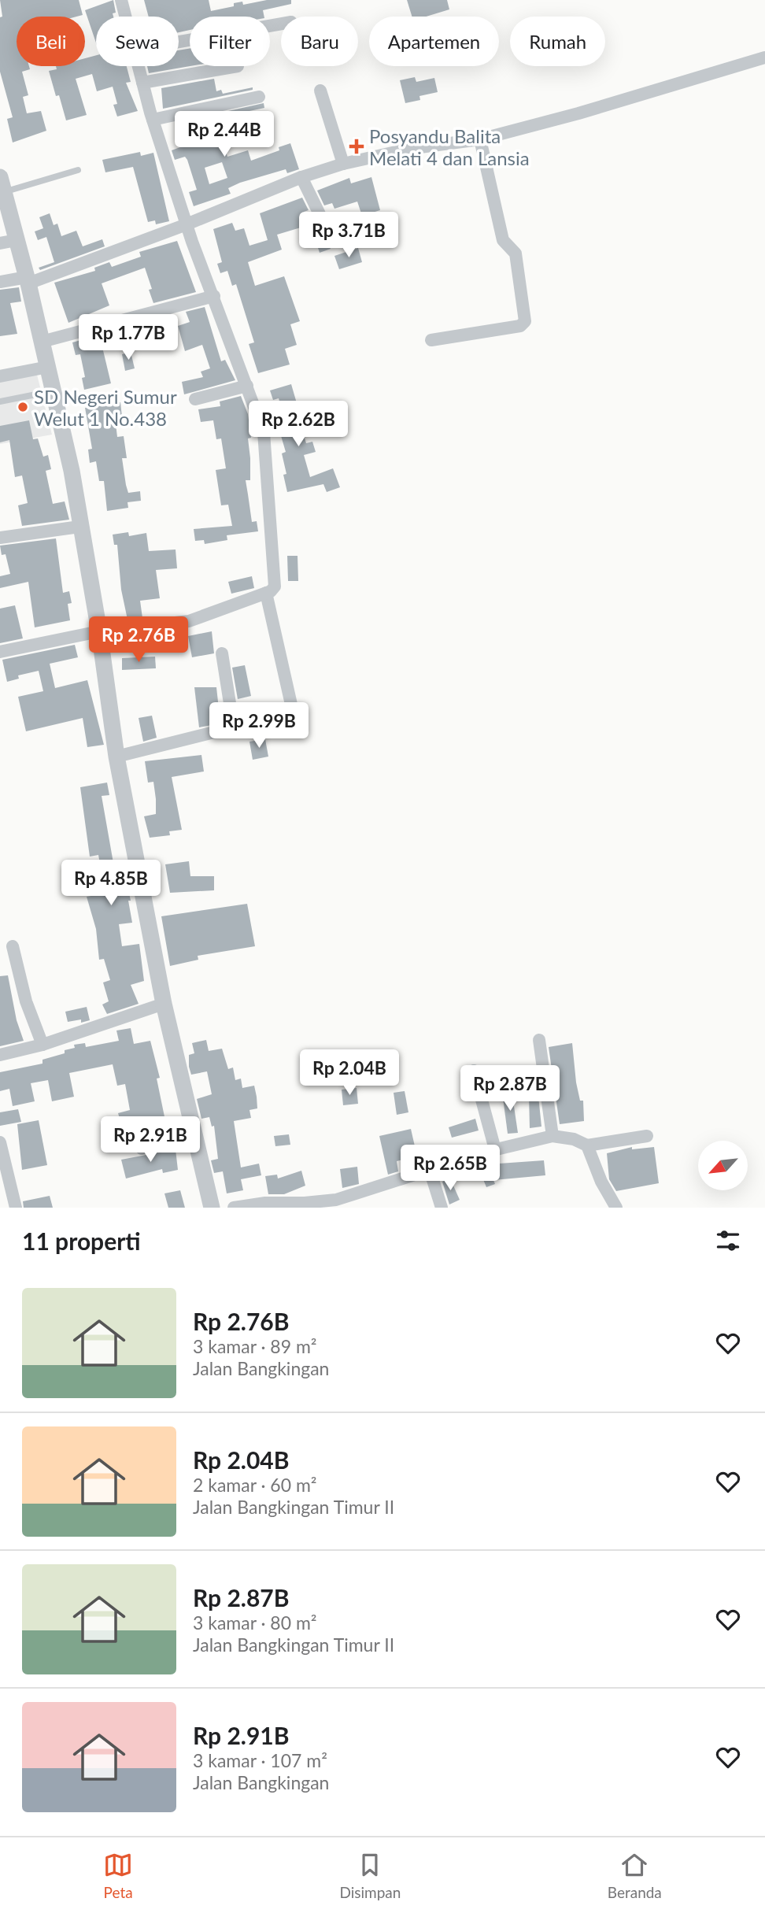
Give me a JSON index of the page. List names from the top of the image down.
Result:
{
  "places": {
    "health": ["Posyandu Balita Melati 4 dan Lansia"],
    "other": ["SD Negeri Sumur Welut 1 No.438"]
  },
  "north": "bottom left",
  "page": {
    "chip": [
      "Beli",
      "Sewa",
      "Filter",
      "Baru",
      "Apartemen",
      "Rumah"
    ],
    "price": [
      "Rp 2.44B",
      "Rp 3.71B",
      "Rp 1.77B",
      "Rp 2.62B",
      "Rp 2.76B",
      "Rp 2.99B",
      "Rp 4.85B",
      "Rp 2.04B",
      "Rp 2.87B",
      "Rp 2.91B",
      "Rp 2.65B"
    ],
    "heading": "11 properti",
    "list": [
      {
        "name": "Rp 2.76B",
        "note": "3 kamar · 89 m² · Jalan Bangkingan"
      },
      {
        "name": "Rp 2.04B",
        "note": "2 kamar · 60 m² · Jalan Bangkingan Timur II"
      },
      {
        "name": "Rp 2.87B",
        "note": "3 kamar · 80 m² · Jalan Bangkingan Timur II"
      },
      {
        "name": "Rp 2.91B",
        "note": "3 kamar · 107 m² · Jalan Bangkingan"
      }
    ],
    "tabs": ["Peta", "Disimpan", "Beranda"]
  }
}
